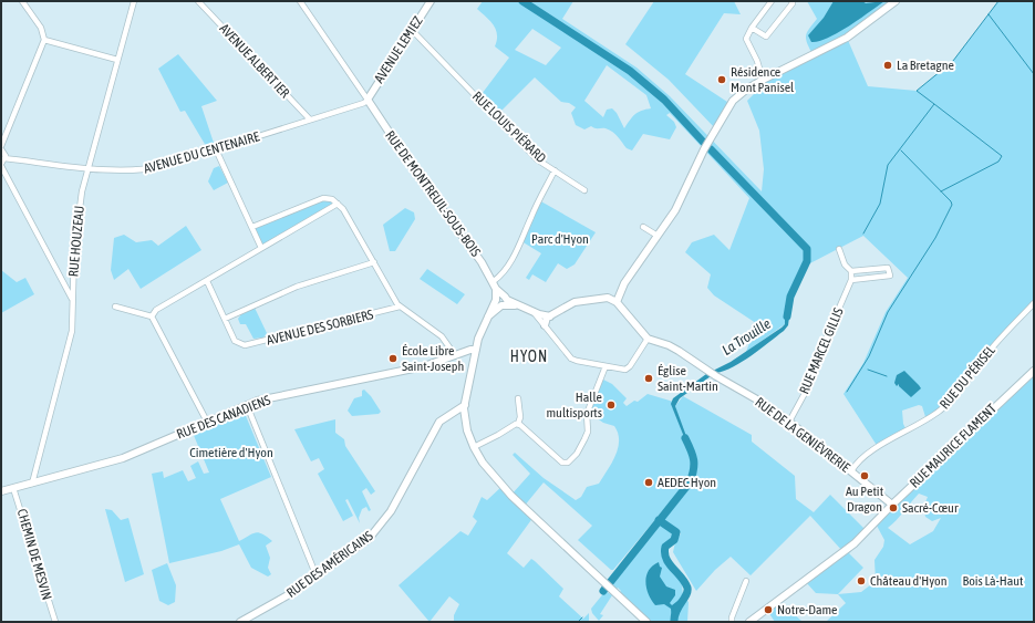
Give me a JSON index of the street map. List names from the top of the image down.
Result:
{
  "streets": {
    "street": [
      "AVENUE LEMIEZ",
      "AVENUE ALBERT IER",
      "RUE LOUIS PIÉRARD",
      "AVENUE DU CENTENAIRE",
      "RUE DE MONTREUIL-SOUS-BOIS",
      "RUE HOUZEAU",
      "AVENUE DES SORBIERS",
      "RUE MARCEL GILLIS",
      "RUE DU PÉRISEL",
      "RUE DES CANADIENS",
      "RUE DE LA GENIÈVRERIE",
      "RUE MAURICE FLAMENT",
      "CHEMIN DE MESVIN",
      "RUE DES AMÉRICAINS"
    ]
  },
  "crossings": [
    ["AVENUE LEMIEZ", "RUE LOUIS PIÉRARD"],
    ["AVENUE LEMIEZ", "AVENUE DU CENTENAIRE"],
    ["AVENUE LEMIEZ", "RUE DE MONTREUIL-SOUS-BOIS"],
    ["AVENUE ALBERT IER", "AVENUE DU CENTENAIRE"],
    ["RUE LOUIS PIÉRARD", "RUE DE MONTREUIL-SOUS-BOIS"],
    ["AVENUE DU CENTENAIRE", "RUE DE MONTREUIL-SOUS-BOIS"],
    ["AVENUE DU CENTENAIRE", "RUE HOUZEAU"],
    ["RUE HOUZEAU", "RUE DES CANADIENS"],
    ["RUE MARCEL GILLIS", "RUE DE LA GENIÈVRERIE"],
    ["RUE DU PÉRISEL", "RUE DE LA GENIÈVRERIE"],
    ["RUE DES CANADIENS", "CHEMIN DE MESVIN"],
    ["RUE DE LA GENIÈVRERIE", "RUE MAURICE FLAMENT"]
  ],
  "districts": ["HYON"],
  "water": ["La Trouille"],
  "parks": ["Parc d'Hyon", "Cimetière d'Hyon", "Bois Là-Haut"],
  "places": [
    "La Bretagne",
    "Résidence Mont Panisel",
    "École Libre Saint-Joseph",
    "Église Saint-Martin",
    "Halle multisports",
    "Au Petit Dragon",
    "AEDEC Hyon",
    "Sacré-Cœur",
    "Château d'Hyon",
    "Notre-Dame"
  ]
}
